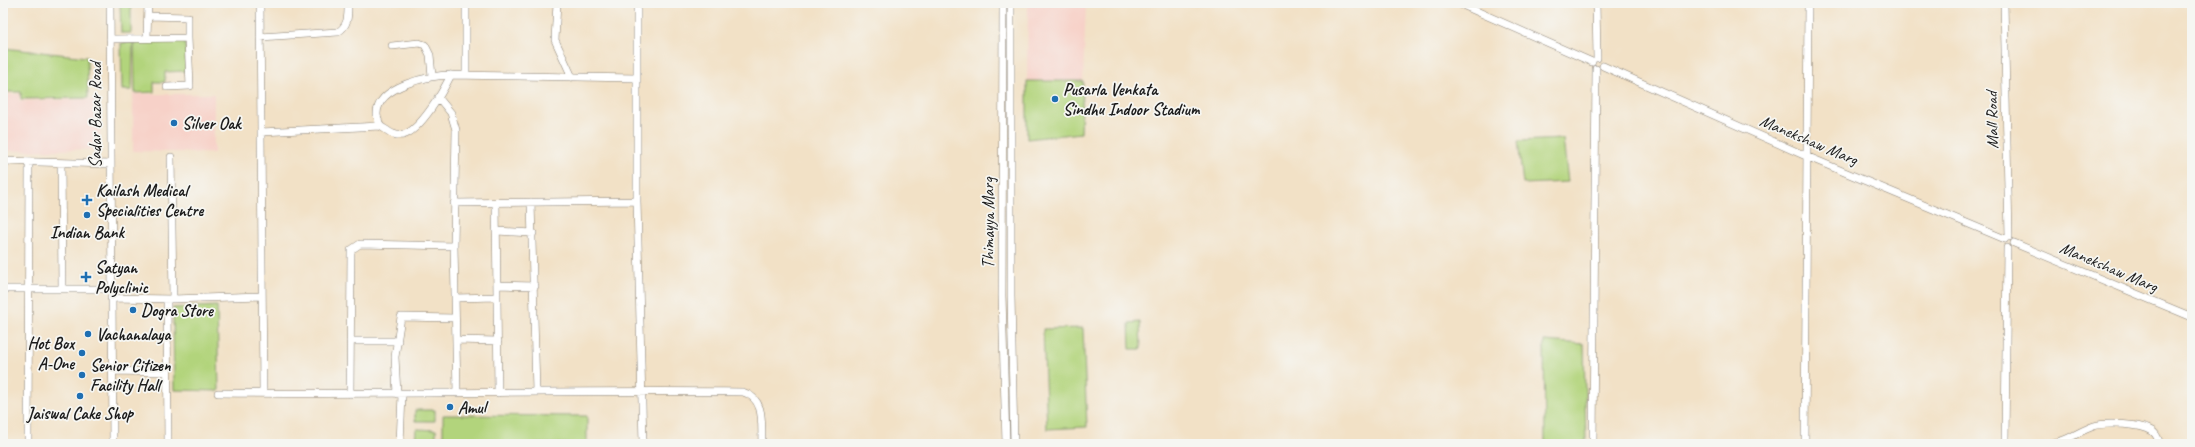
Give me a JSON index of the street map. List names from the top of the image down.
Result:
{
  "streets": {
    "street": [
      "Sadar Bazar Road",
      "Mall Road",
      "Manekshaw Marg",
      "Thimayya Marg"
    ]
  },
  "crossings": [
    ["Mall Road", "Manekshaw Marg"]
  ],
  "places": {
    "other": [
      "Pusarla Venkata Sindhu Indoor Stadium",
      "Silver Oak",
      "Indian Bank",
      "Dogra Store",
      "Vachanalaya",
      "Hot Box A-One",
      "Senior Citizen Facility Hall",
      "Jaiswal Cake Shop",
      "Amul"
    ],
    "health": ["Kailash Medical Specialities Centre", "Satyan Polyclinic"]
  }
}
